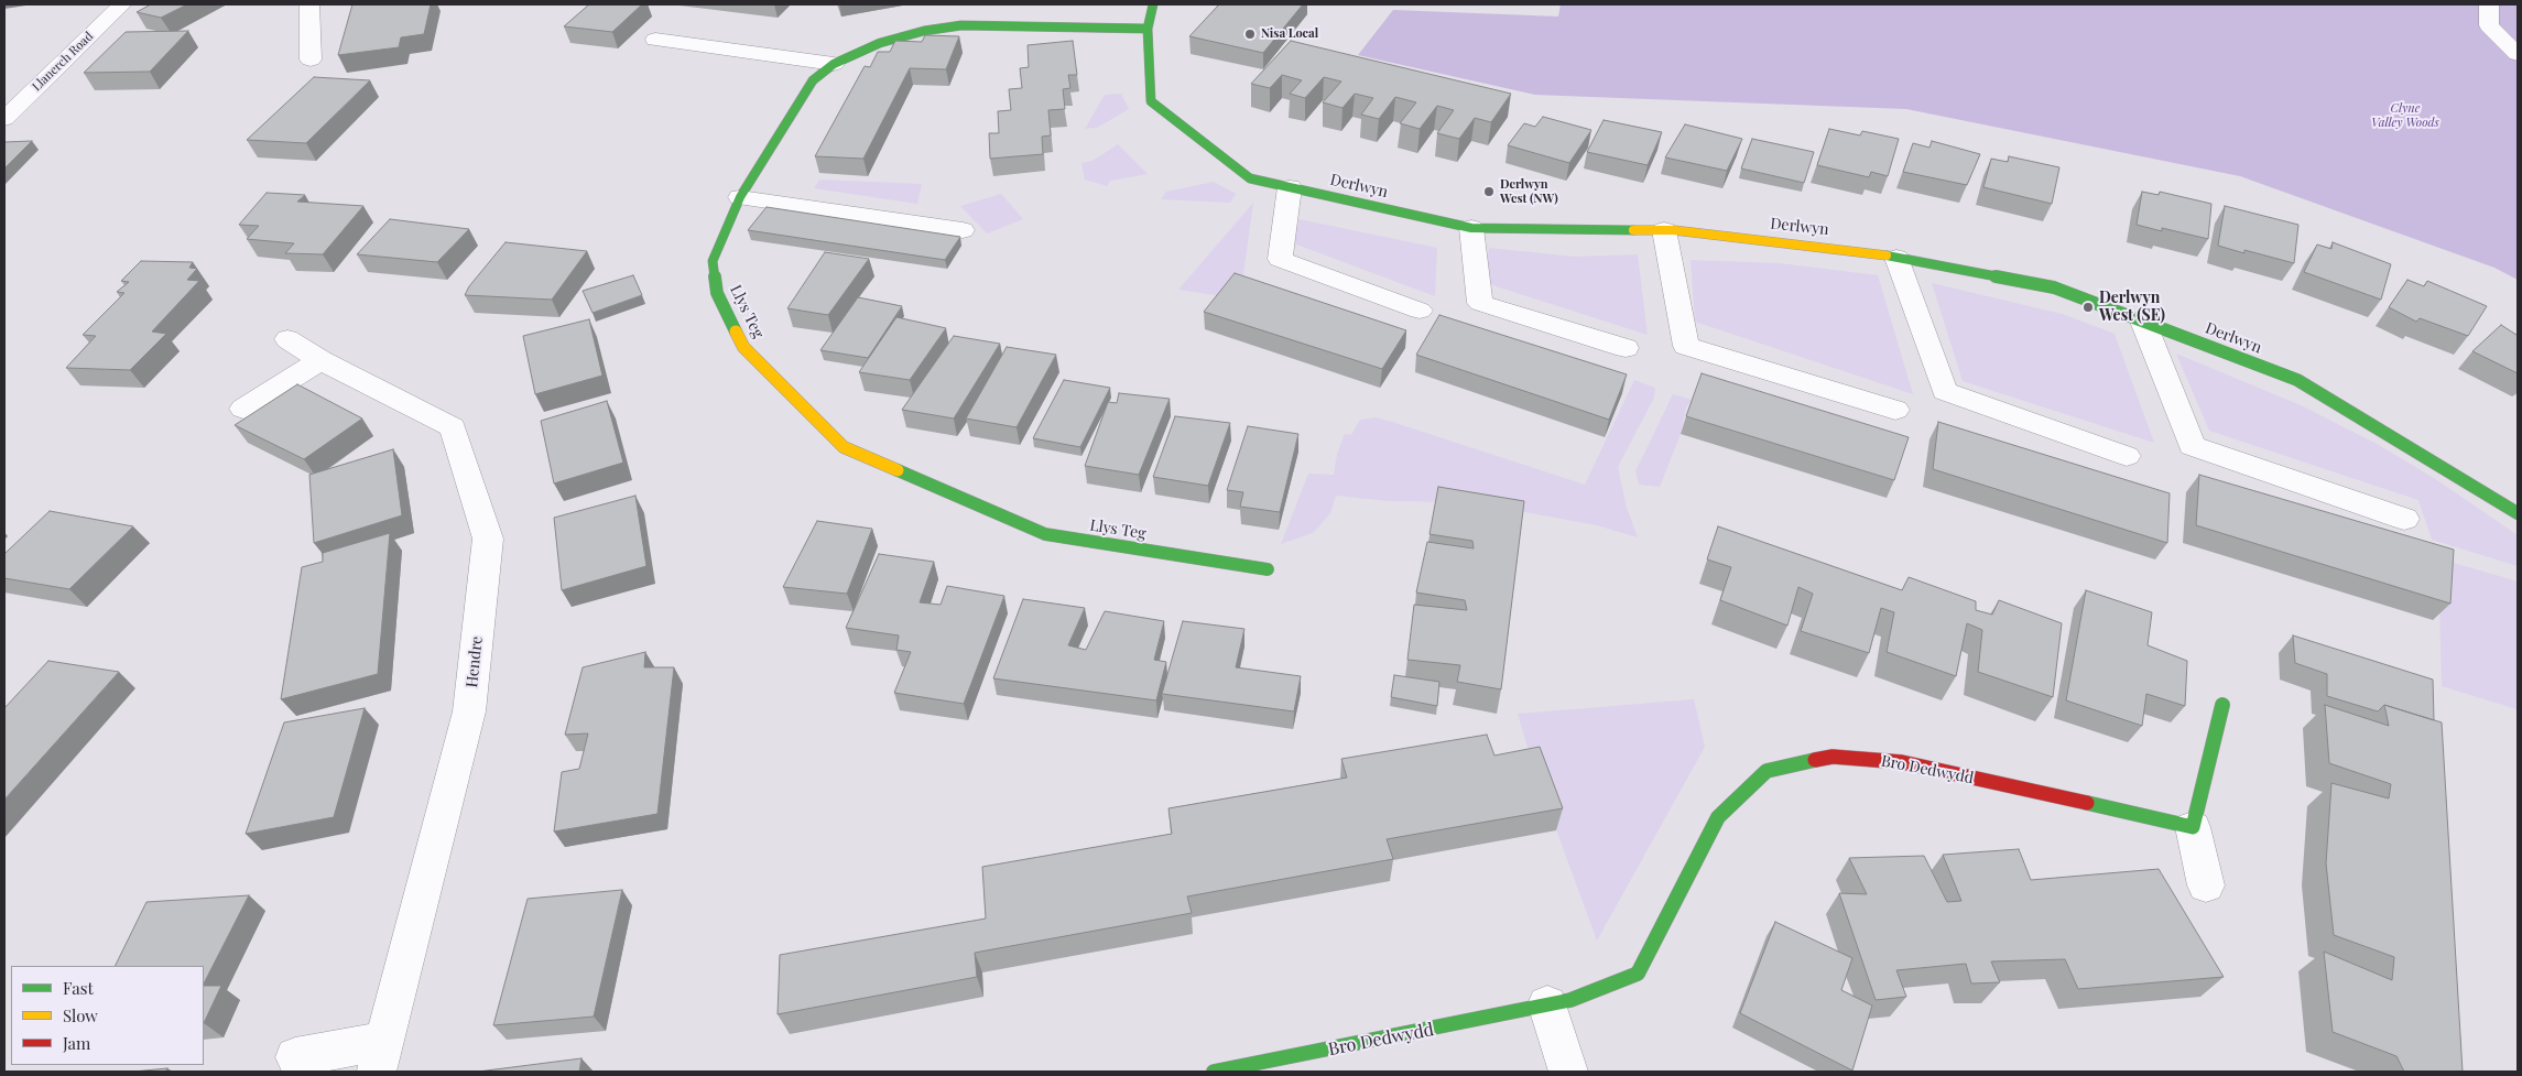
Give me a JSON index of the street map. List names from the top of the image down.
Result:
{
  "streets": {
    "street": [
      "Llanerch Road",
      "Derlwyn",
      "Llys Teg",
      "Hendre",
      "Bro Dedwydd"
    ]
  },
  "crossings": [
    ["Derlwyn", "Llys Teg"]
  ],
  "parks": ["Clyne Valley Woods"],
  "places": ["Nisa Local", "Derlwyn West (NW)", "Derlwyn West (SE)"],
  "legend": ["Fast", "Slow", "Jam"]
}
